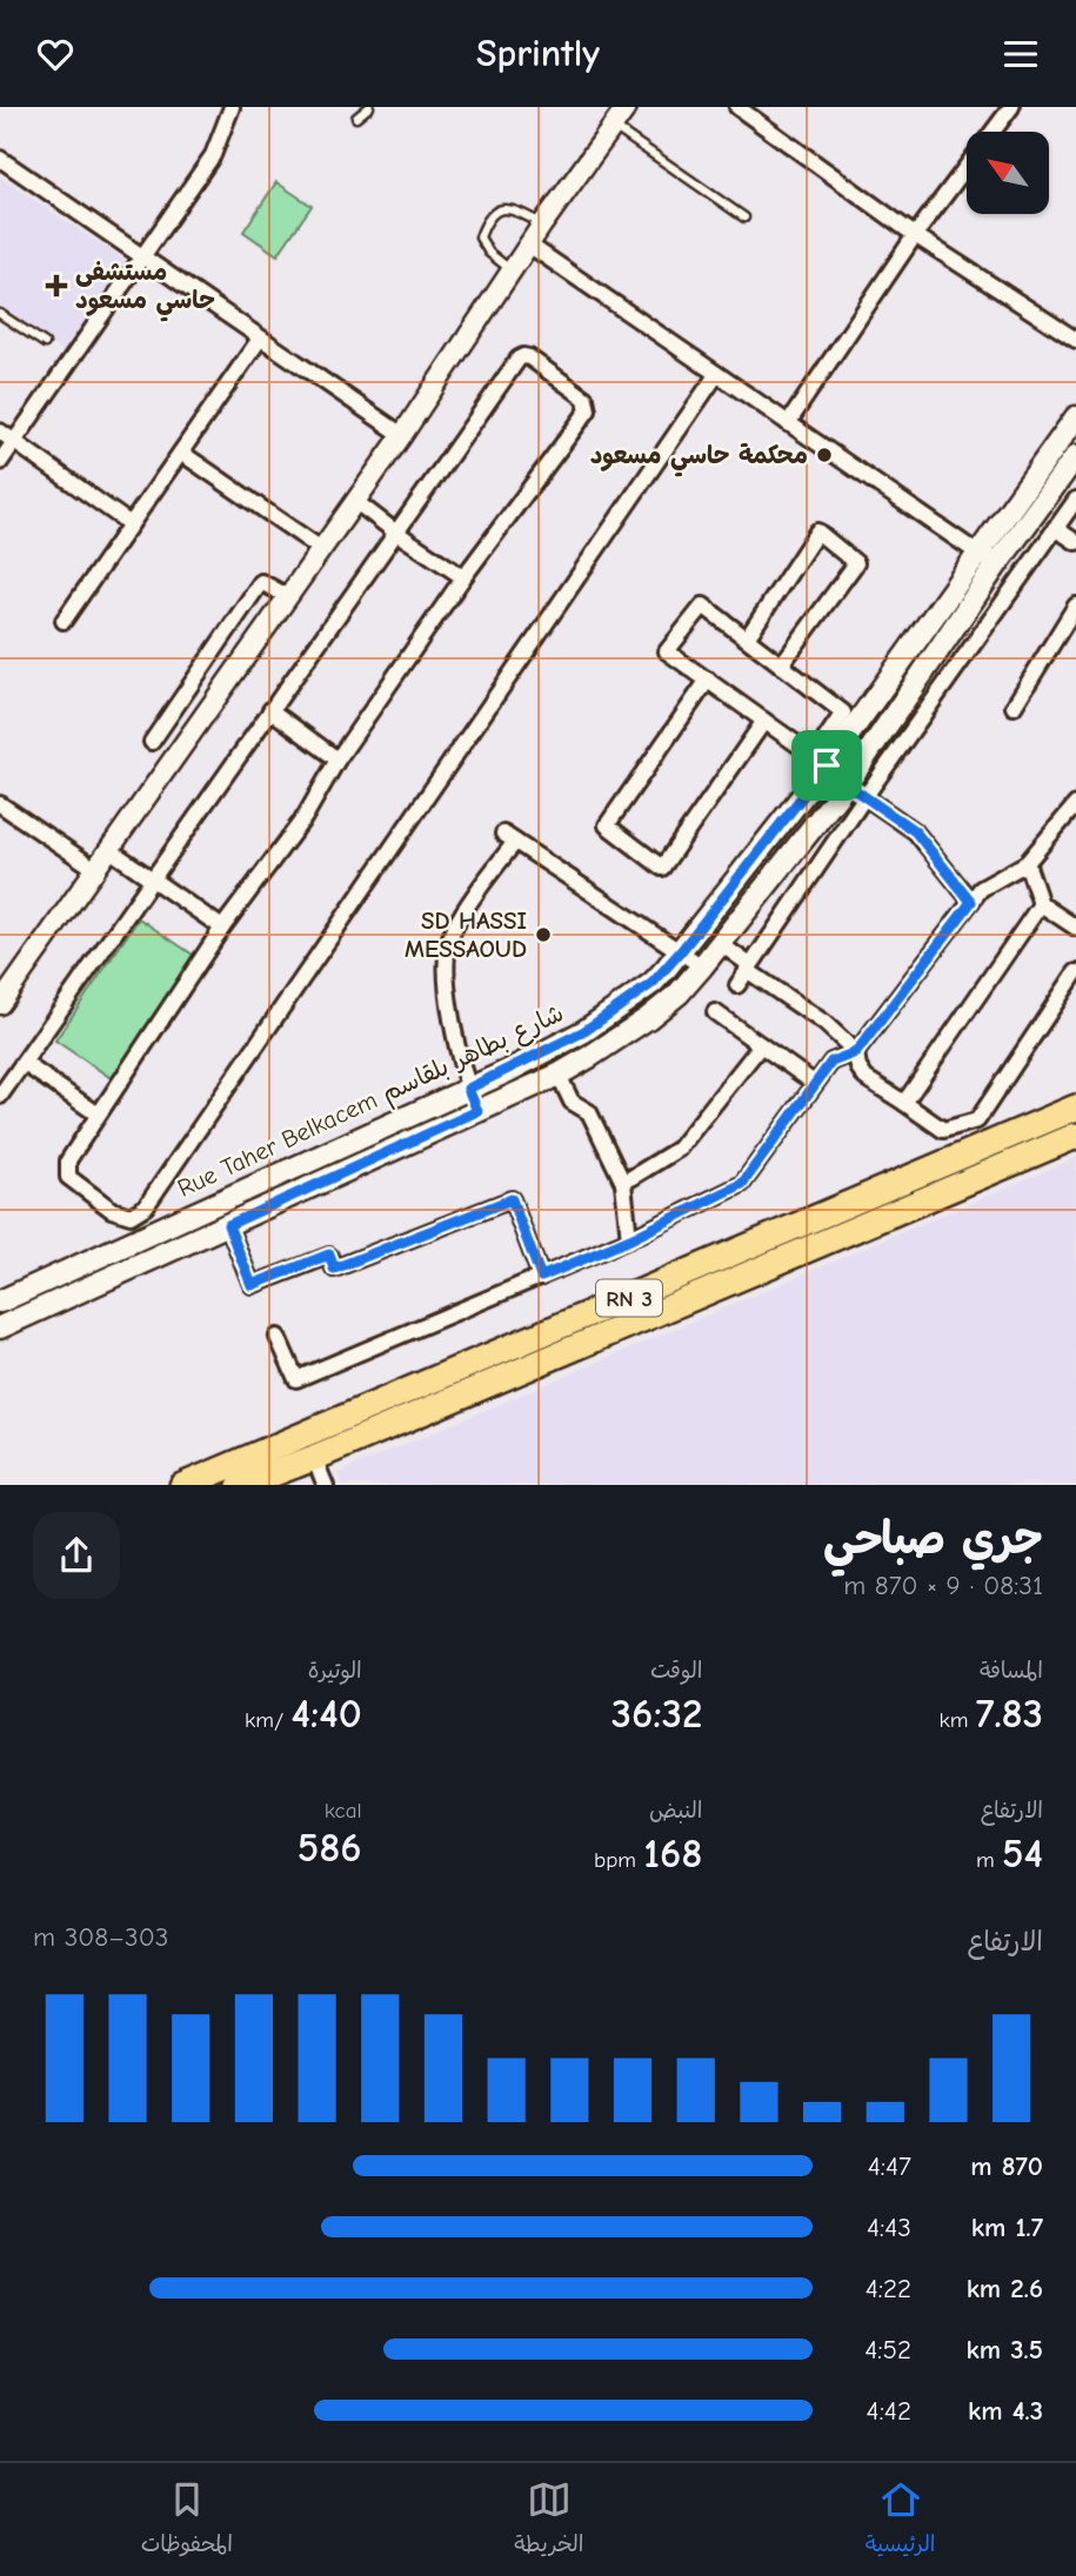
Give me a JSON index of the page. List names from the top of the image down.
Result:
{
  "streets": {
    "highway": ["RN 3"],
    "main road": ["Rue Taher Belkacem شارع بطاهر بلقاسم"]
  },
  "places": {
    "health": ["مستشفى حاسي مسعود"],
    "other": ["محكمة حاسي مسعود", "SD HASSI MESSAOUD"]
  },
  "north": "top left",
  "page": {
    "header": "Sprintly",
    "heading": ["جري صباحي", "08:31 · 9 × 870 m"],
    "stats": [
      ["المسافة", "7.83 km"],
      ["الوقت", "36:32"],
      ["الوتيرة", "4:40 /km"],
      ["الارتفاع", "54 m"],
      ["النبض", "168 bpm"],
      ["kcal", "586"]
    ],
    "chart": ["الارتفاع", "303–308 m"],
    "list": [
      {
        "name": "870 m",
        "note": "4:47"
      },
      {
        "name": "1.7 km",
        "note": "4:43"
      },
      {
        "name": "2.6 km",
        "note": "4:22"
      },
      {
        "name": "3.5 km",
        "note": "4:52"
      },
      {
        "name": "4.3 km",
        "note": "4:42"
      }
    ],
    "tabs": ["الرئيسية", "الخريطة", "المحفوظات"]
  }
}
